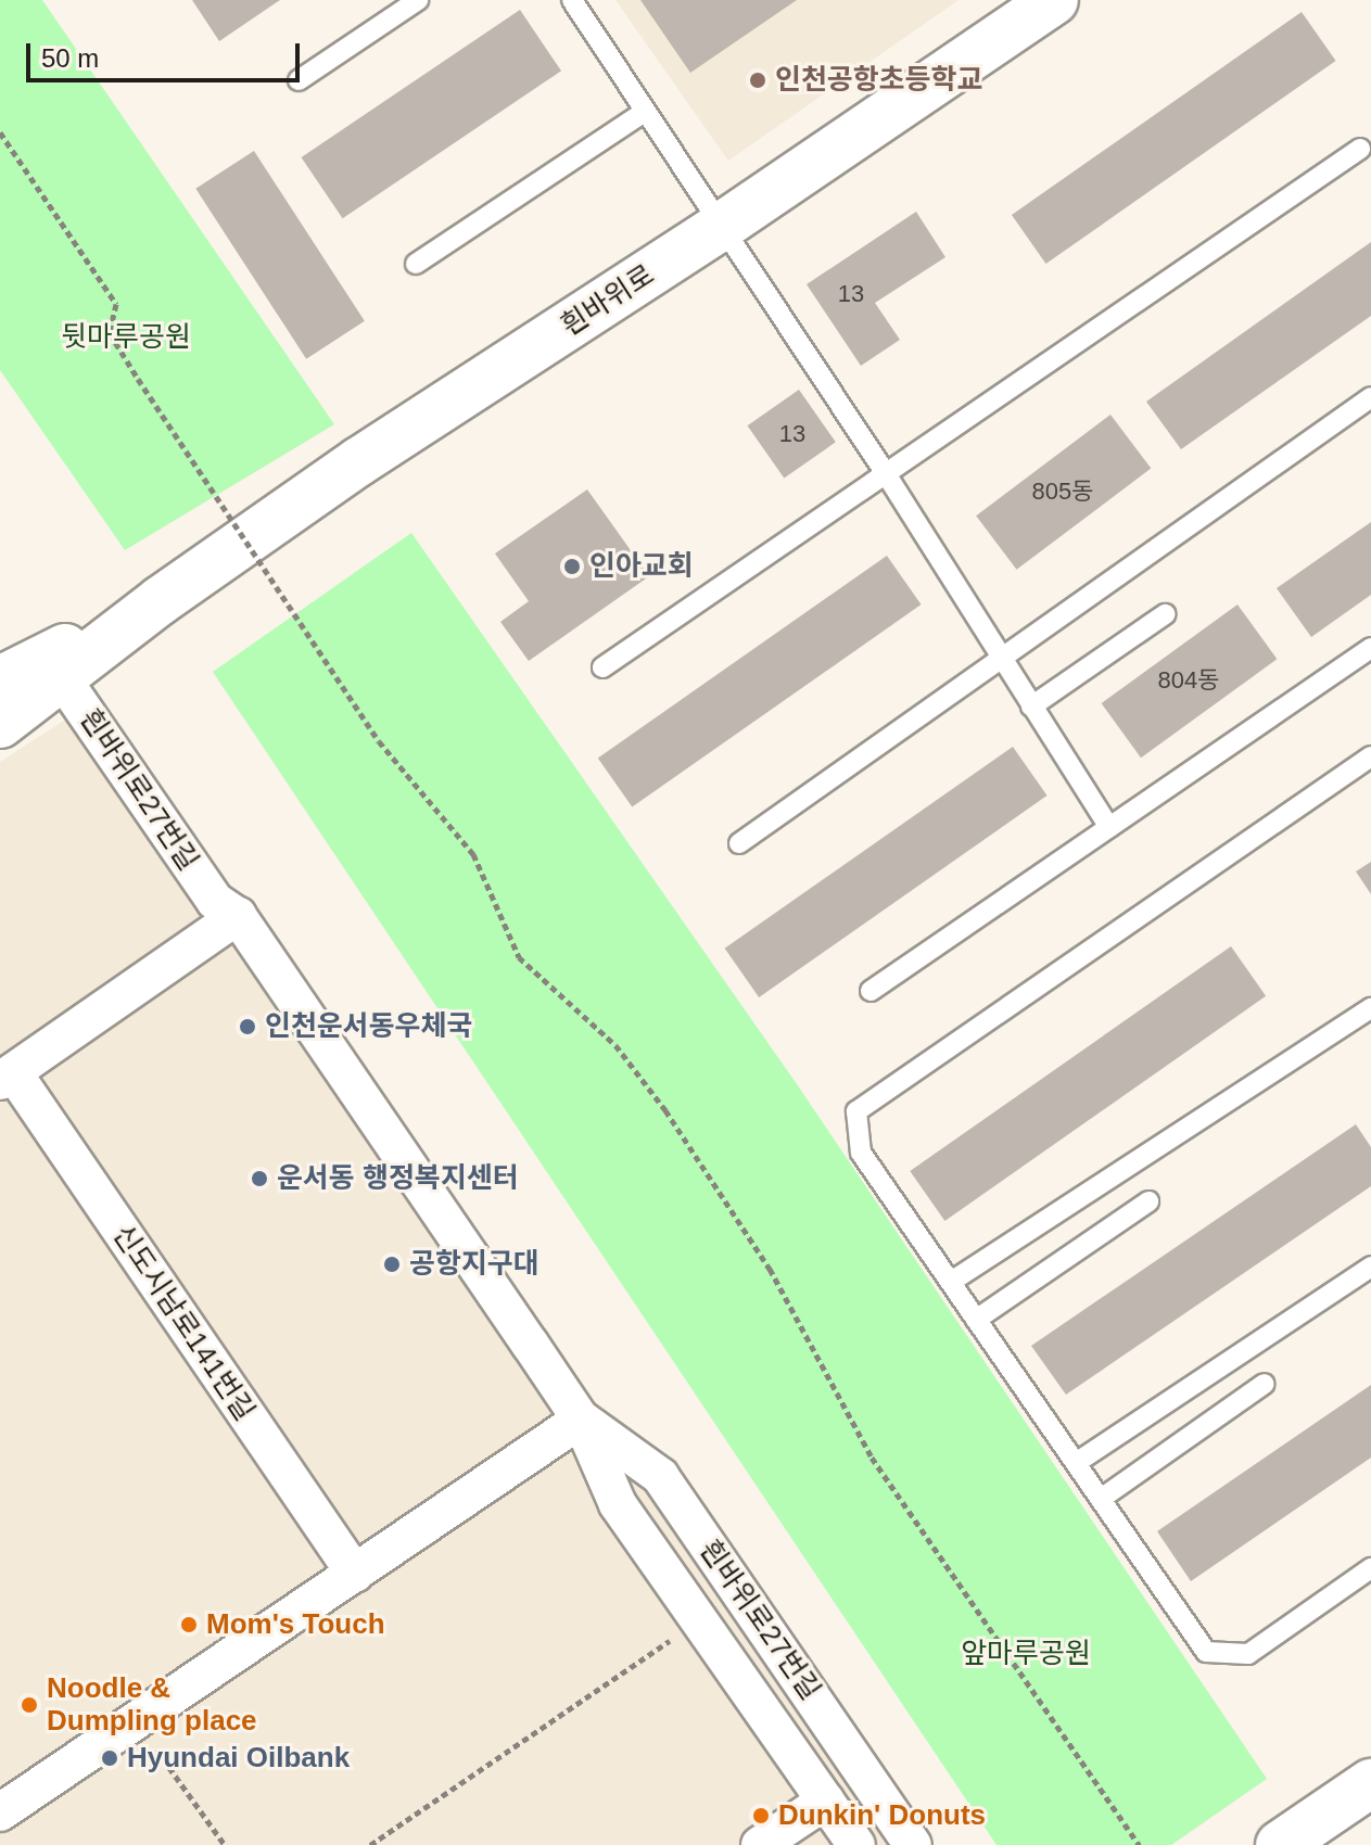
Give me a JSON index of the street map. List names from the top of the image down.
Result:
{
  "streets": {
    "street": ["흰바위로", "흰바위로27번길", "신도시남로141번길"]
  },
  "crossings": [
    ["흰바위로", "흰바위로27번길"]
  ],
  "parks": ["뒷마루공원", "앞마루공원"],
  "places": [
    "인천공항초등학교",
    "인아교회",
    "인천운서동우체국",
    "운서동 행정복지센터",
    "공항지구대",
    "Mom's Touch",
    "Noodle & Dumpling place",
    "Hyundai Oilbank",
    "Dunkin' Donuts"
  ],
  "house_numbers": [
    "13",
    "13",
    "805동",
    "804동"
  ],
  "scale_bar": "50 m"
}
